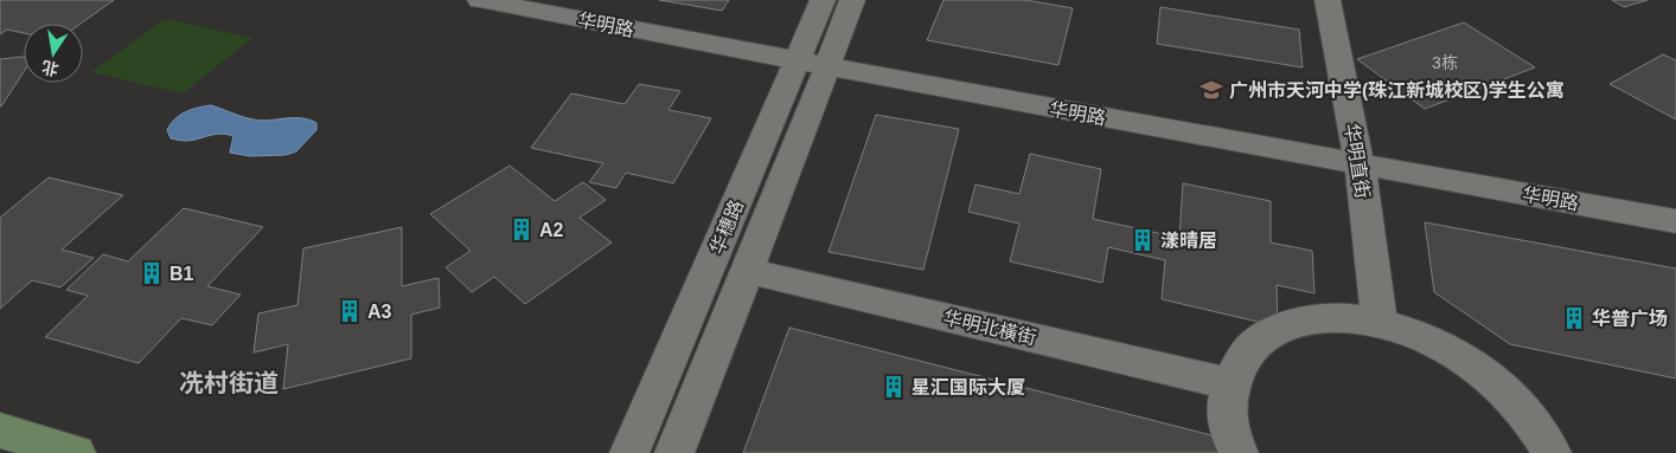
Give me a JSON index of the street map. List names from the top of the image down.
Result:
{
  "streets": {
    "street": [
      "华明路",
      "华明直街",
      "华穗路",
      "华明北橫街"
    ]
  },
  "crossings": [
    ["华明路", "华明直街"],
    ["华明路", "华穗路"],
    ["华穗路", "华明北橫街"]
  ],
  "districts": ["冼村街道"],
  "places": {
    "school or university": ["广州市天河中学(珠江新城校区)学生公寓"],
    "building": [
      "A2",
      "漾晴居",
      "B1",
      "A3",
      "华普广场",
      "星汇国际大厦"
    ]
  },
  "house_numbers": ["3栋"],
  "north": "bottom"
}
